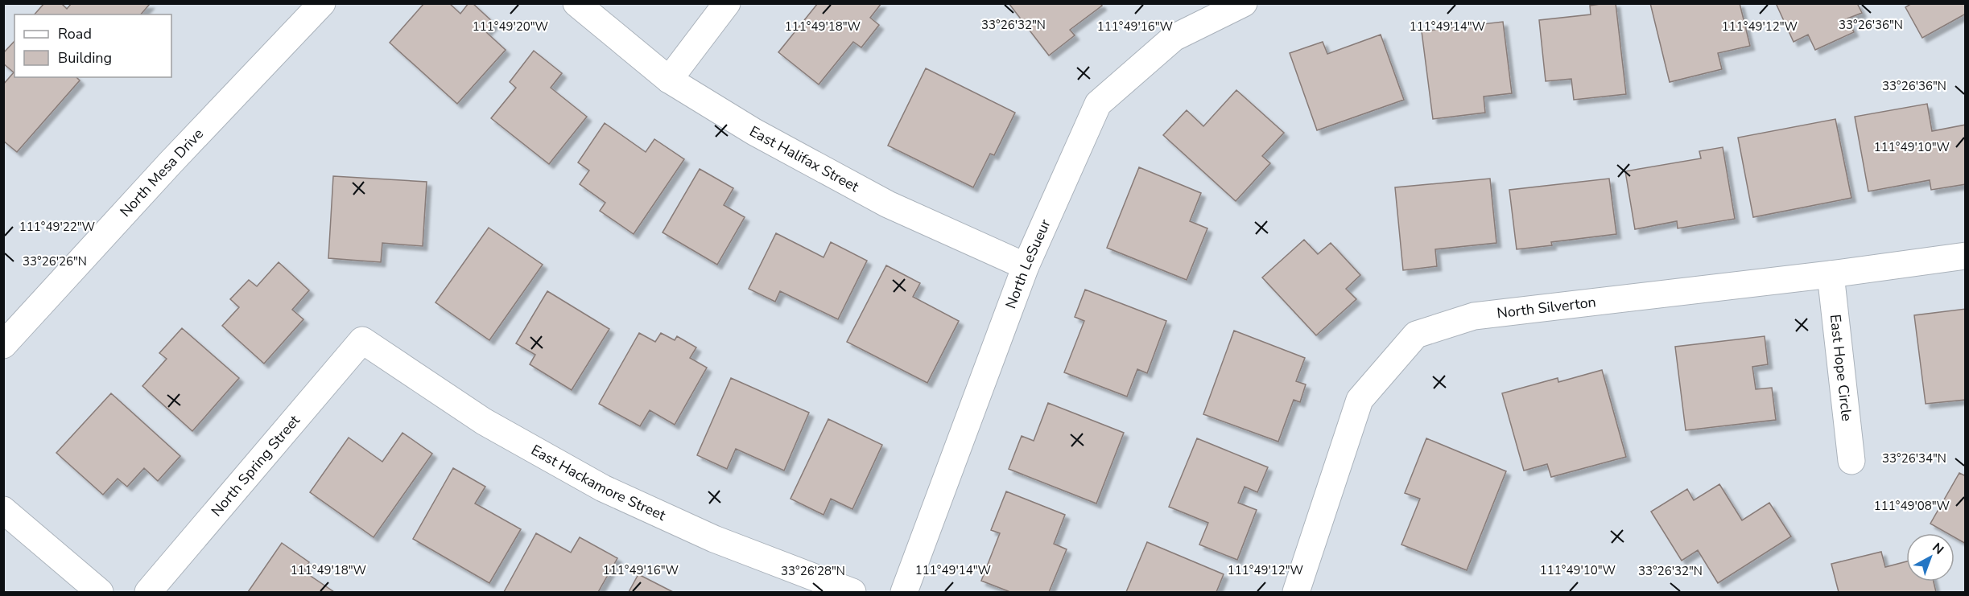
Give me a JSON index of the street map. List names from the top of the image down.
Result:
{
  "streets": {
    "street": [
      "East Halifax Street",
      "North Mesa Drive",
      "North LeSueur",
      "North Silverton",
      "East Hope Circle",
      "North Spring Street",
      "East Hackamore Street"
    ]
  },
  "crossings": [
    ["East Halifax Street", "North LeSueur"],
    ["North Silverton", "East Hope Circle"],
    ["North Spring Street", "East Hackamore Street"]
  ],
  "legend": ["Road", "Building"],
  "north": "top right",
  "coordinates": [
    "33°26'32\"N",
    "33°26'36\"N",
    "111°49'20\"W",
    "111°49'18\"W",
    "111°49'16\"W",
    "111°49'14\"W",
    "111°49'12\"W",
    "111°49'10\"W",
    "111°49'22\"W",
    "33°26'26\"N",
    "33°26'34\"N",
    "111°49'08\"W",
    "33°26'28\"N"
  ]
}
